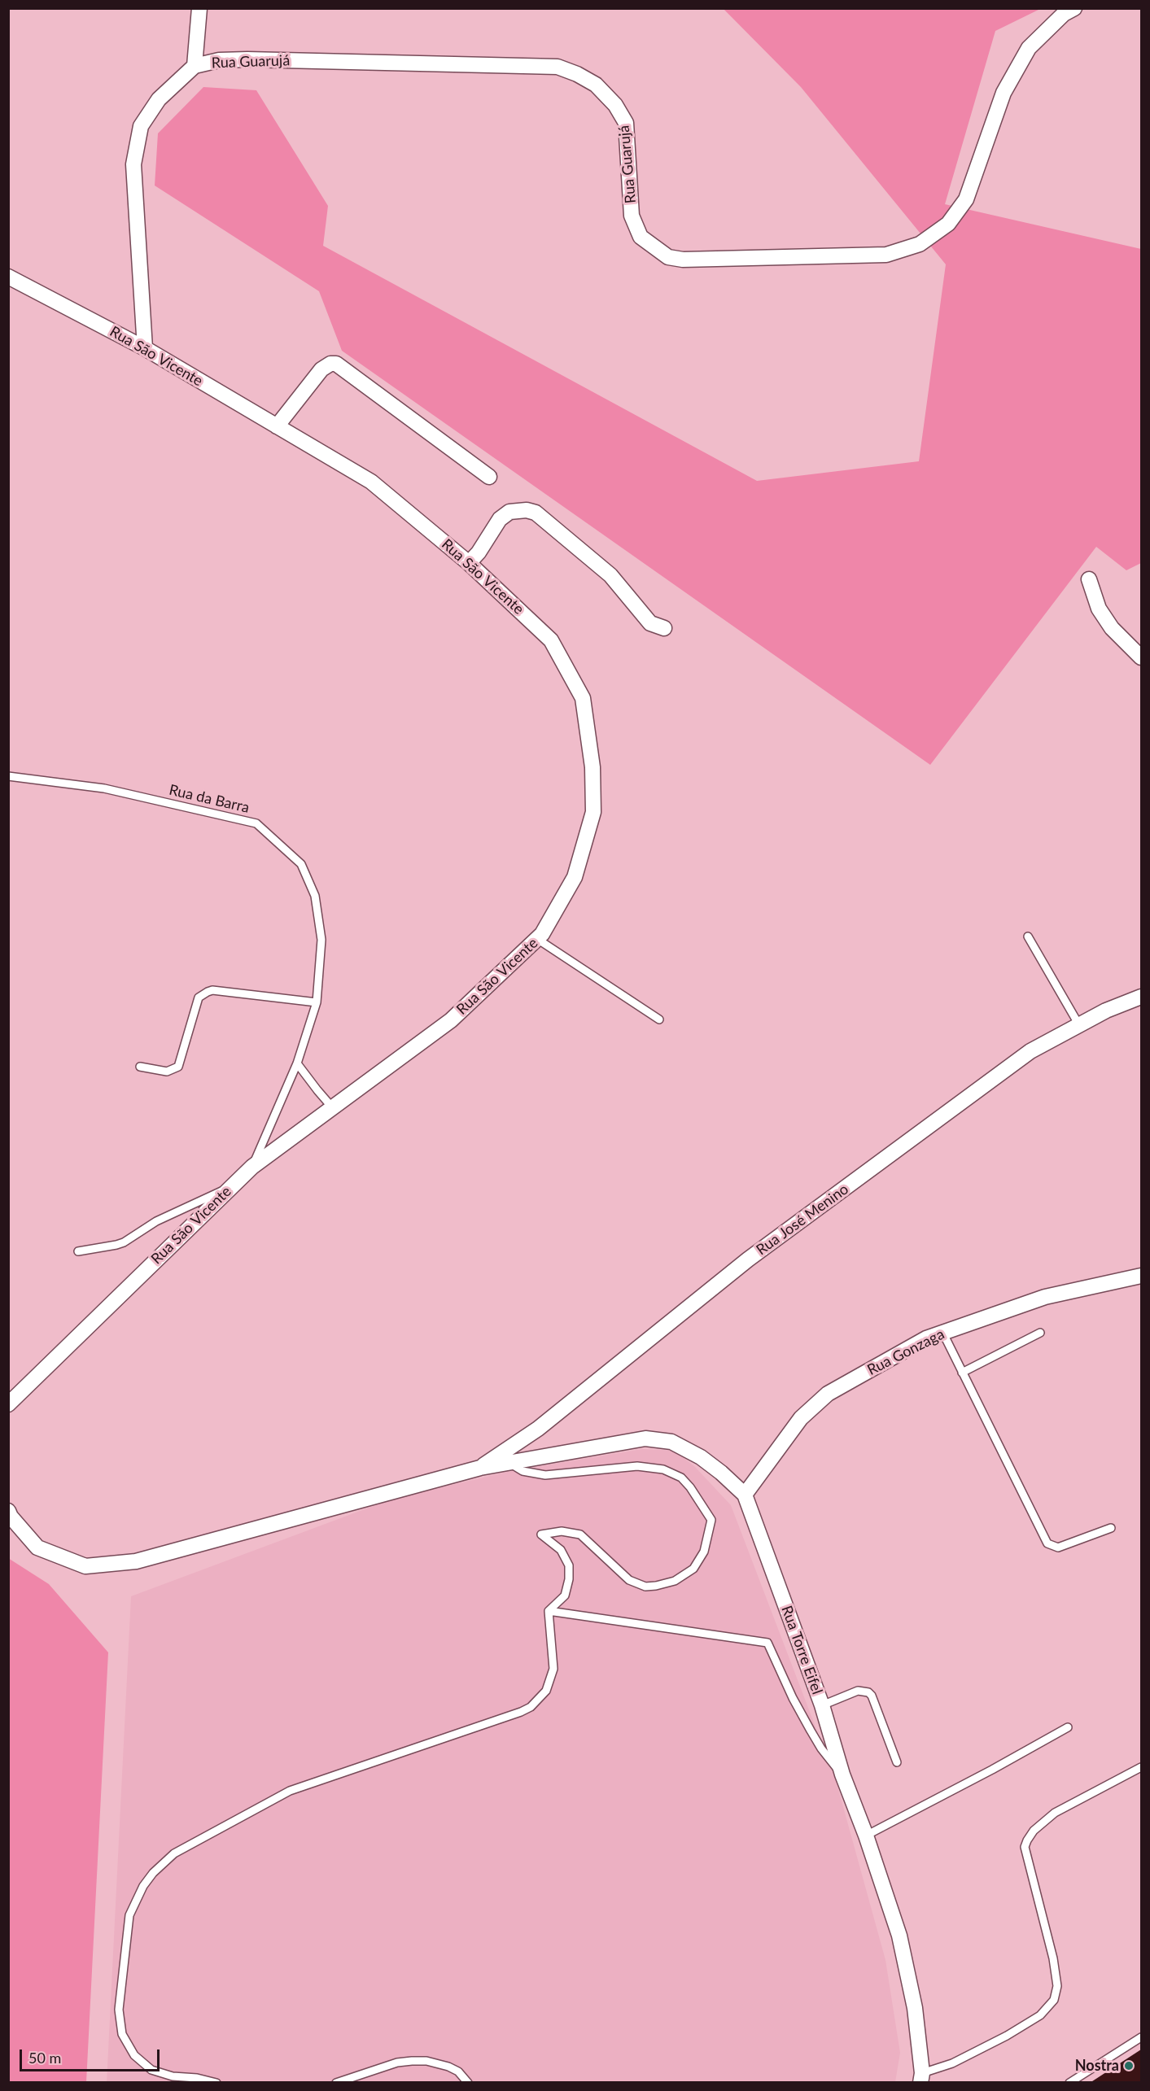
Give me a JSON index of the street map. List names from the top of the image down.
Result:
{
  "streets": {
    "street": [
      "Rua Guarujá",
      "Rua São Vicente",
      "Rua José Menino",
      "Rua Gonzaga",
      "Rua Torre Eifel"
    ],
    "lane": ["Rua da Barra"]
  },
  "crossings": [
    ["Rua Guarujá", "Rua São Vicente"],
    ["Rua São Vicente", "Rua da Barra"],
    ["Rua José Menino", "Rua Torre Eifel"],
    ["Rua Gonzaga", "Rua Torre Eifel"]
  ],
  "places": ["Nostra"],
  "scale_bar": "50 m"
}
